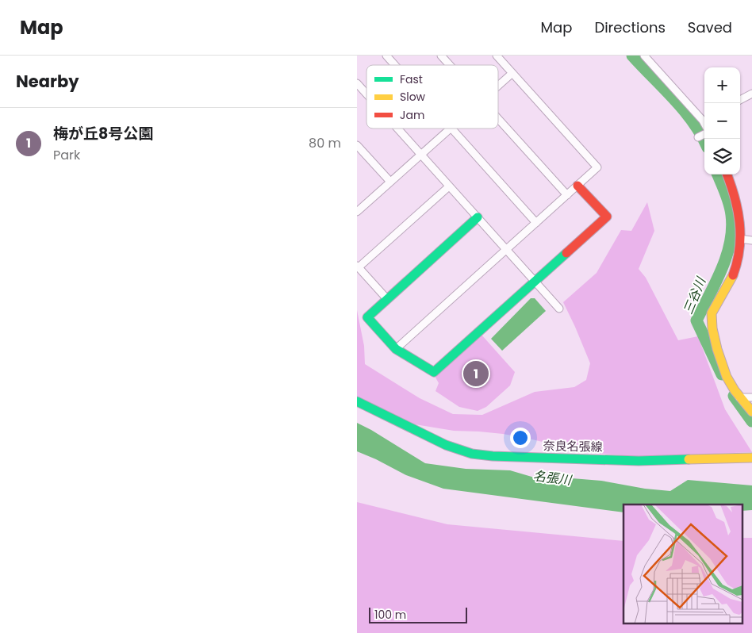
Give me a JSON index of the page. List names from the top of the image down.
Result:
{
  "streets": {
    "street": ["奈良名張線"]
  },
  "water": ["三谷川", "名張川"],
  "legend": ["Fast", "Slow", "Jam"],
  "scale_bar": "100 m",
  "page": {
    "header": "Map",
    "nav": ["Map", "Directions", "Saved"],
    "heading": "Nearby",
    "map_buttons": ["+", "−"],
    "list": [
      {
        "mark": "1",
        "name": "梅が丘8号公園",
        "note": "Park",
        "value": "80 m"
      }
    ],
    "pins": "1",
    "scale": "100 m"
  }
}
